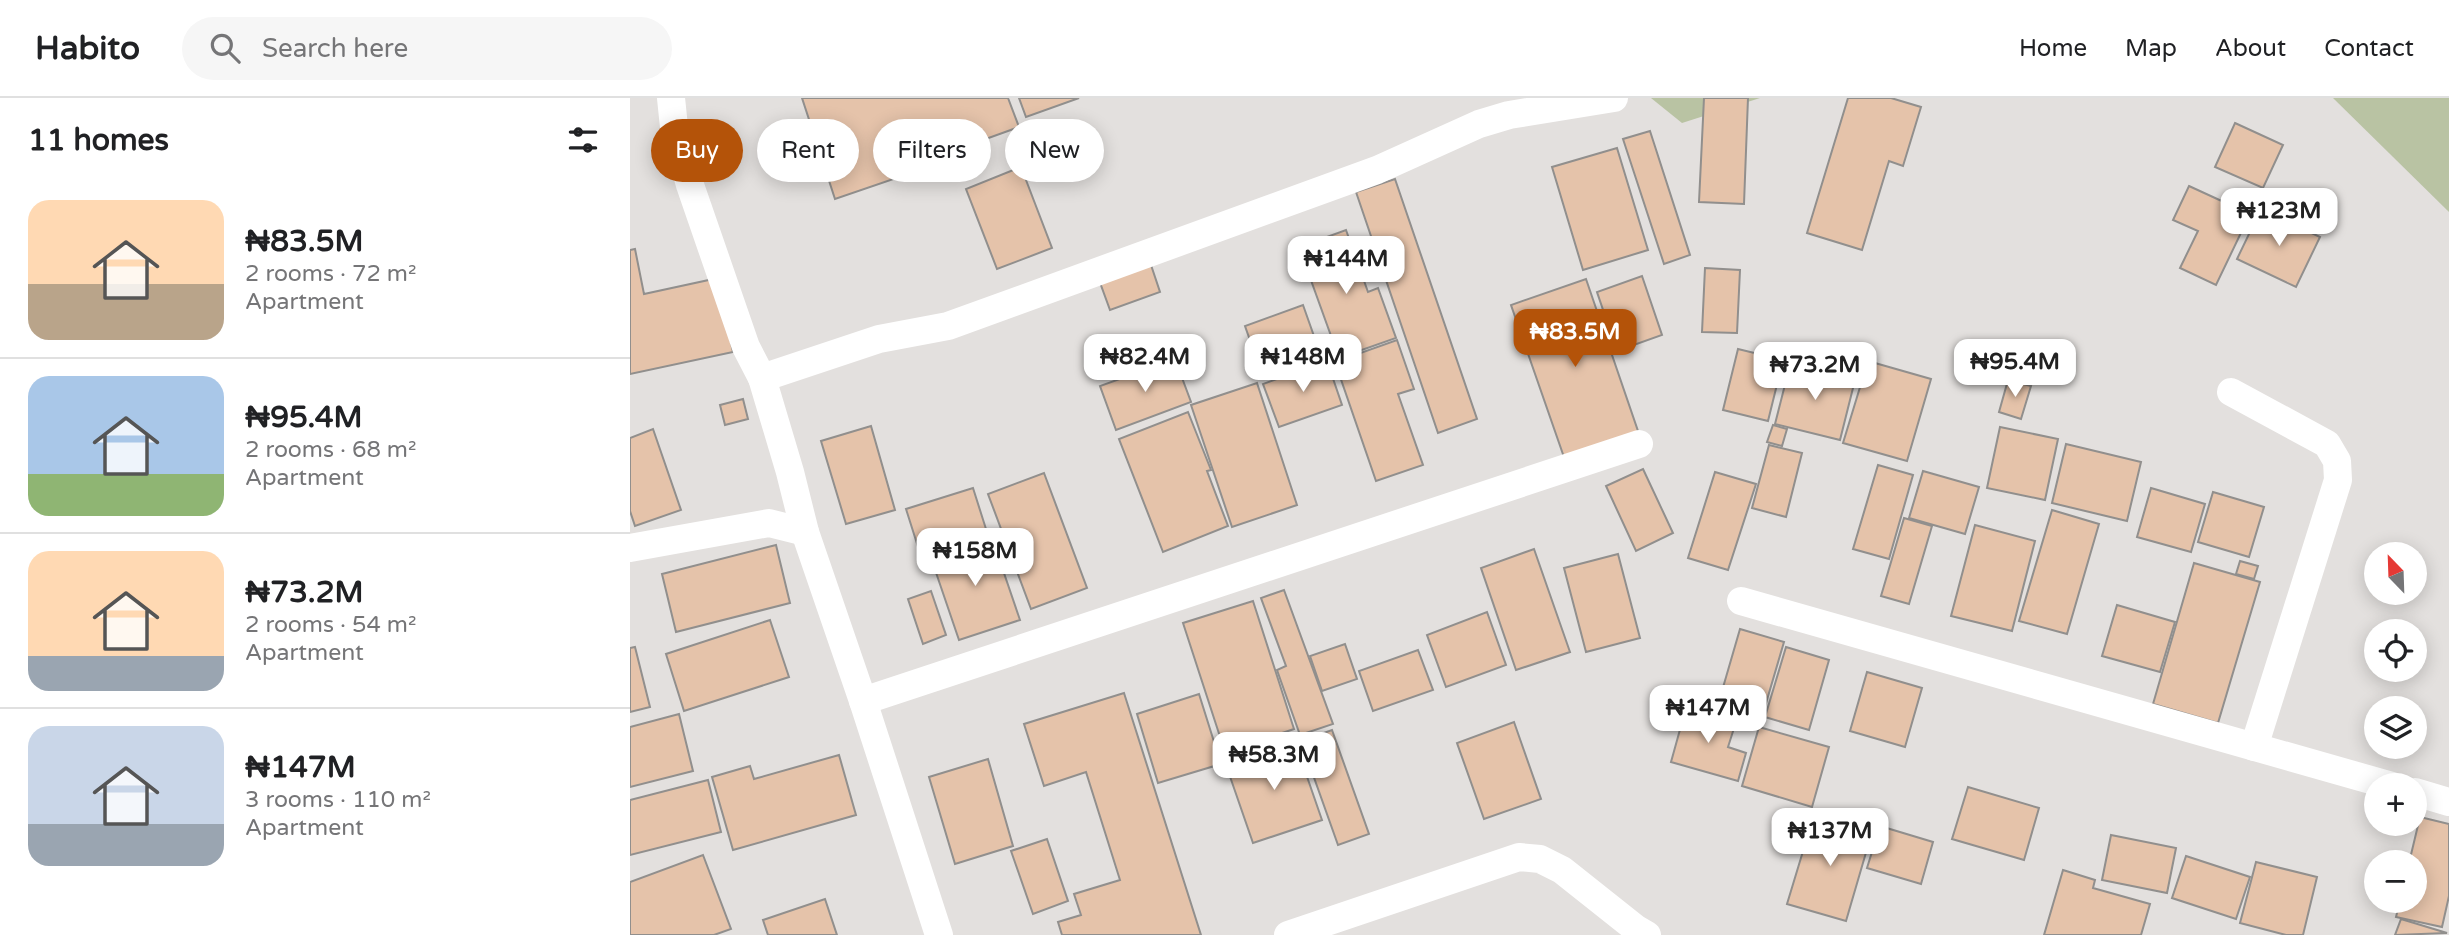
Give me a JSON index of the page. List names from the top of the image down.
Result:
{
  "north": "top left",
  "page": {
    "header": "Habito",
    "search": "Search here",
    "nav": [
      "Home",
      "Map",
      "About",
      "Contact"
    ],
    "heading": "11 homes",
    "chip": [
      "Buy",
      "Rent",
      "Filters",
      "New"
    ],
    "list": [
      {
        "name": "₦83.5M",
        "note": "2 rooms · 72 m² · Apartment"
      },
      {
        "name": "₦95.4M",
        "note": "2 rooms · 68 m² · Apartment"
      },
      {
        "name": "₦73.2M",
        "note": "2 rooms · 54 m² · Apartment"
      },
      {
        "name": "₦147M",
        "note": "3 rooms · 110 m² · Apartment"
      }
    ],
    "price": [
      "₦123M",
      "₦144M",
      "₦83.5M",
      "₦82.4M",
      "₦148M",
      "₦95.4M",
      "₦73.2M",
      "₦158M",
      "₦147M",
      "₦58.3M",
      "₦137M"
    ],
    "map_buttons": ["+", "−"]
  }
}
